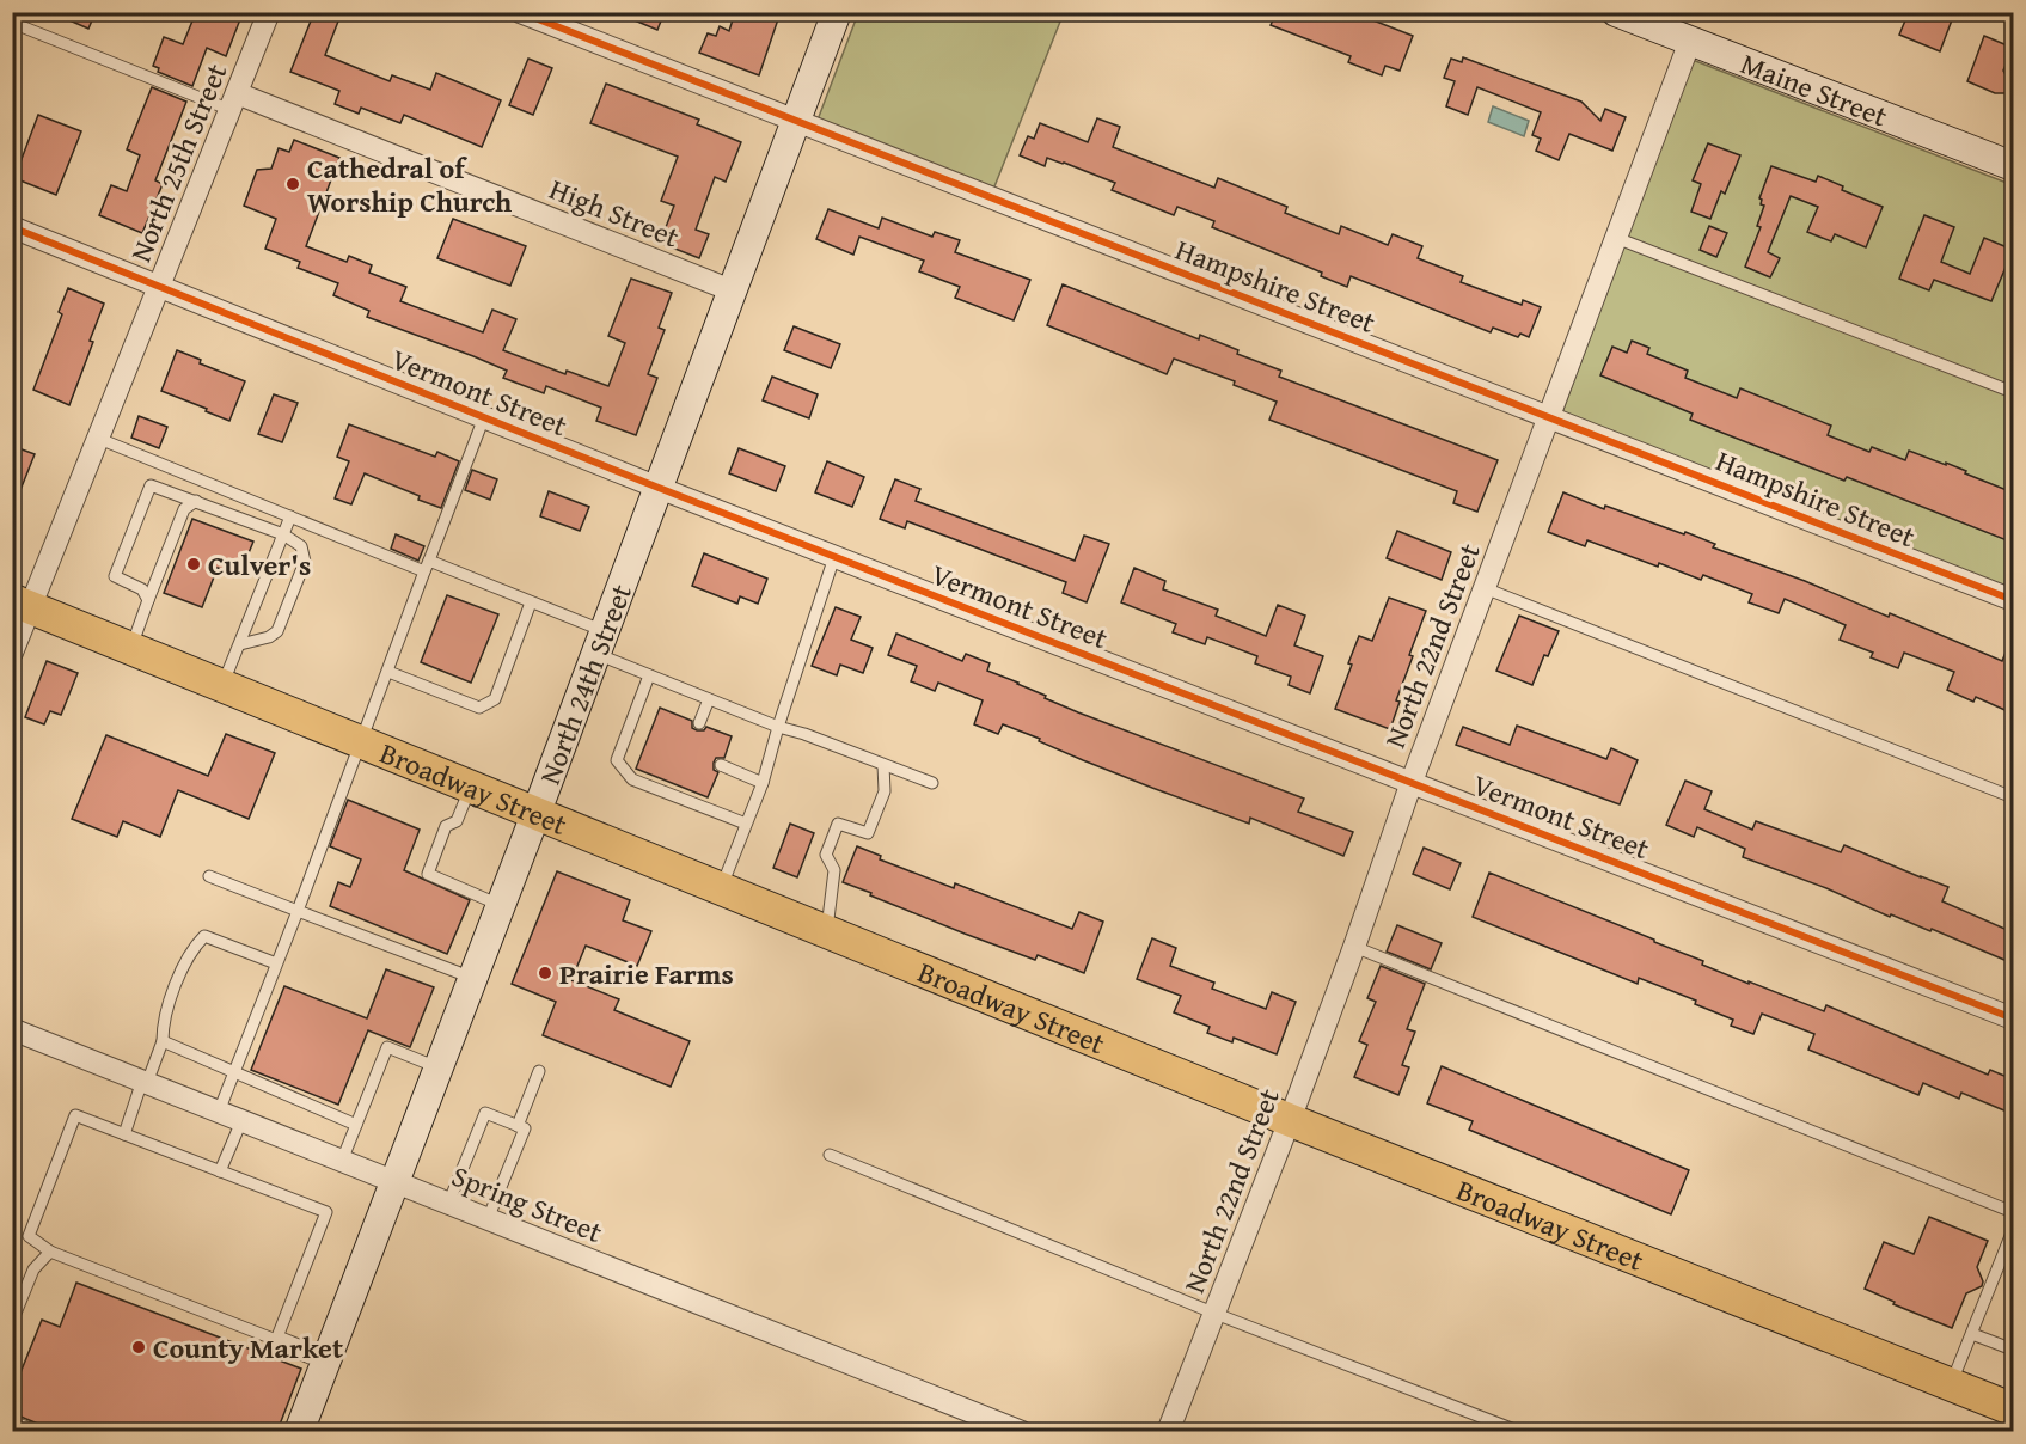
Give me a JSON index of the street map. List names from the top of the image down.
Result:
{
  "streets": {
    "main road": ["Maine Street", "North 24th Street", "Broadway Street"],
    "street": [
      "North 25th Street",
      "High Street",
      "Hampshire Street",
      "Vermont Street",
      "North 22nd Street",
      "Spring Street"
    ]
  },
  "crossings": [
    ["Maine Street", "North 22nd Street"],
    ["North 25th Street", "High Street"],
    ["North 25th Street", "Vermont Street"],
    ["North 25th Street", "Broadway Street"],
    ["High Street", "North 24th Street"],
    ["Hampshire Street", "North 22nd Street"],
    ["Hampshire Street", "North 24th Street"],
    ["Vermont Street", "North 22nd Street"],
    ["Vermont Street", "North 24th Street"],
    ["North 22nd Street", "Broadway Street"],
    ["North 24th Street", "Broadway Street"],
    ["North 24th Street", "Spring Street"]
  ],
  "places": [
    "Cathedral of Worship Church",
    "Culver's",
    "Prairie Farms",
    "County Market"
  ]
}
